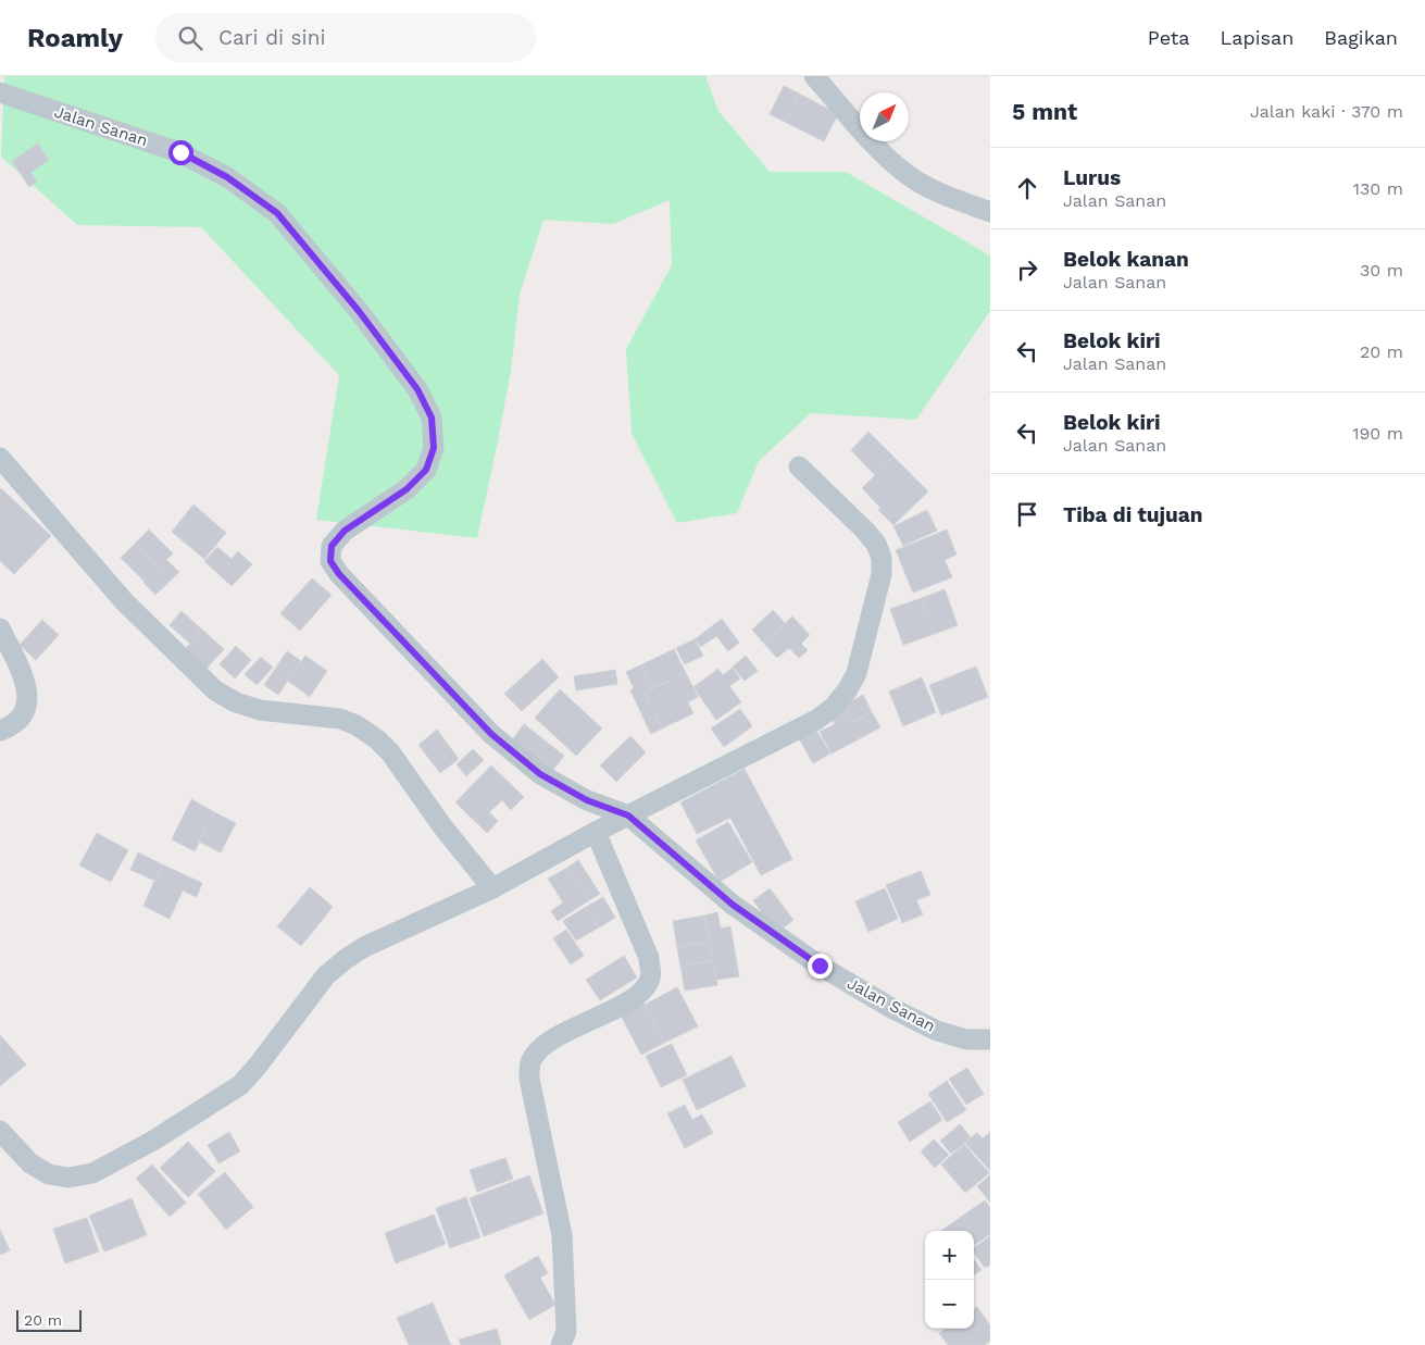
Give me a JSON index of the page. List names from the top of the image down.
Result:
{
  "streets": {
    "street": ["Jalan Sanan"]
  },
  "scale_bar": "20 m",
  "north": "top right",
  "page": {
    "header": "Roamly",
    "search": "Cari di sini",
    "nav": ["Peta", "Lapisan", "Bagikan"],
    "heading": ["5 mnt", "Jalan kaki · 370 m"],
    "list": [
      ["Lurus", "Jalan Sanan", "130 m"],
      ["Belok kanan", "Jalan Sanan", "30 m"],
      ["Belok kiri", "Jalan Sanan", "20 m"],
      ["Belok kiri", "Jalan Sanan", "190 m"],
      "Tiba di tujuan"
    ],
    "map_buttons": ["+", "−"],
    "scale": "20 m"
  }
}
